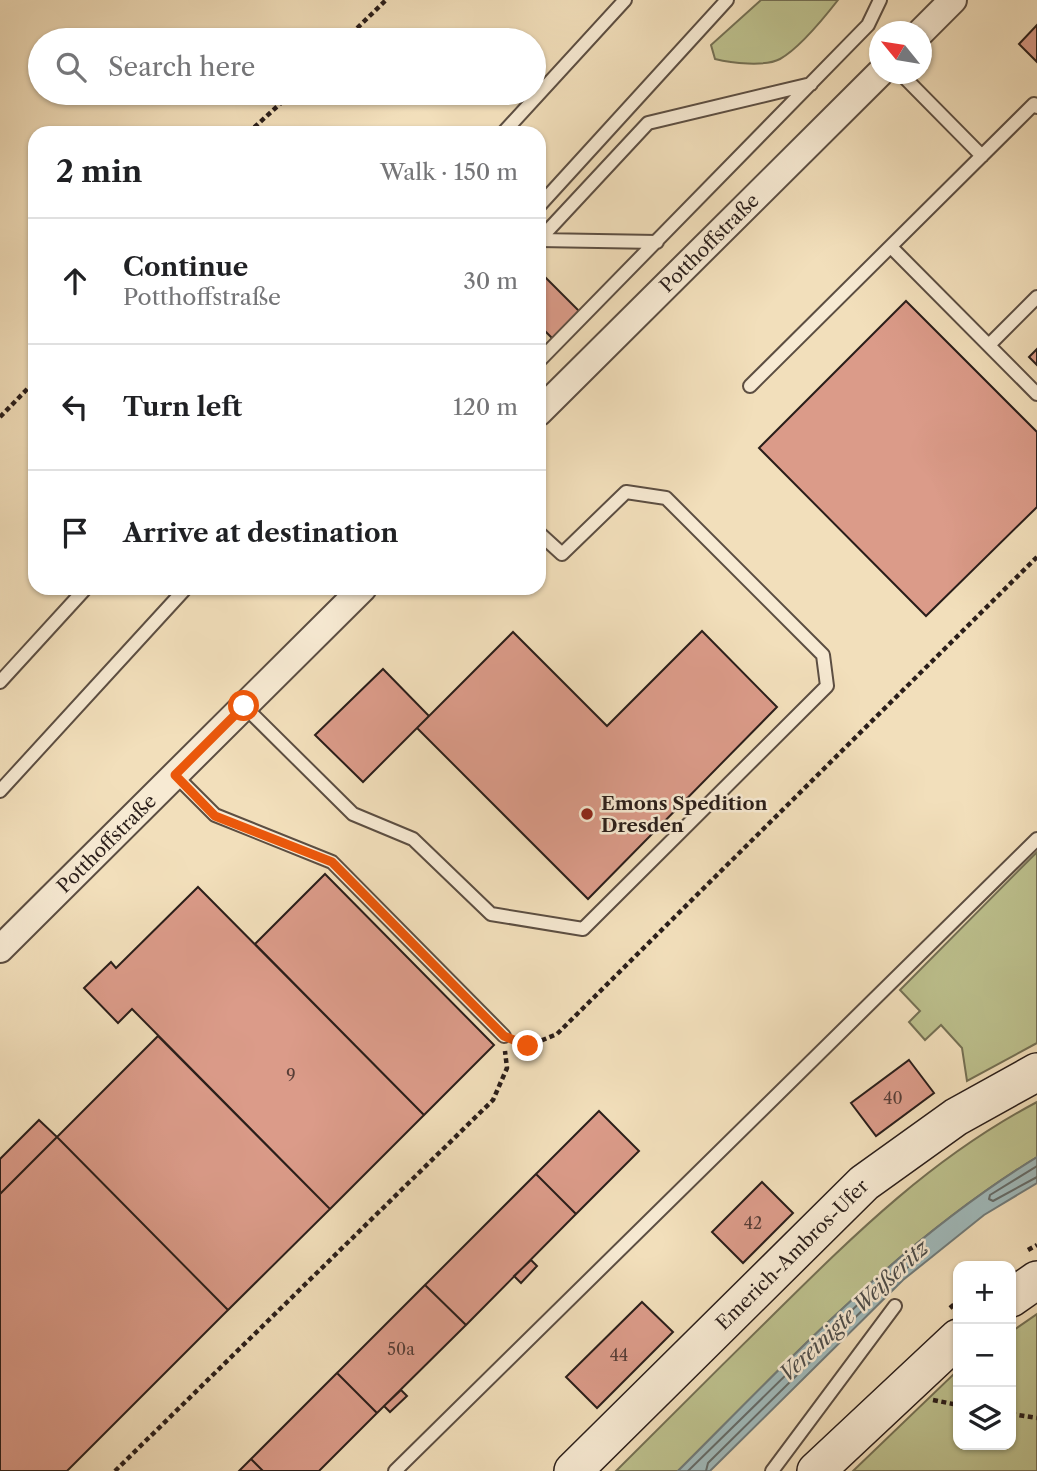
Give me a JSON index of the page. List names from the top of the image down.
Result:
{
  "streets": {
    "main road": ["Emerich-Ambros-Ufer"],
    "street": ["Potthoffstraße"]
  },
  "water": ["Vereinigte Weißeritz"],
  "places": ["Emons Spedition Dresden"],
  "house_numbers": [
    "9",
    "40",
    "42",
    "50a",
    "44"
  ],
  "north": "top left",
  "page": {
    "search": "Search here",
    "heading": ["2 min", "Walk · 150 m"],
    "list": [
      ["Continue", "Potthoffstraße", "30 m"],
      ["Turn left", "120 m"],
      "Arrive at destination"
    ],
    "map_buttons": ["+", "−"]
  }
}
